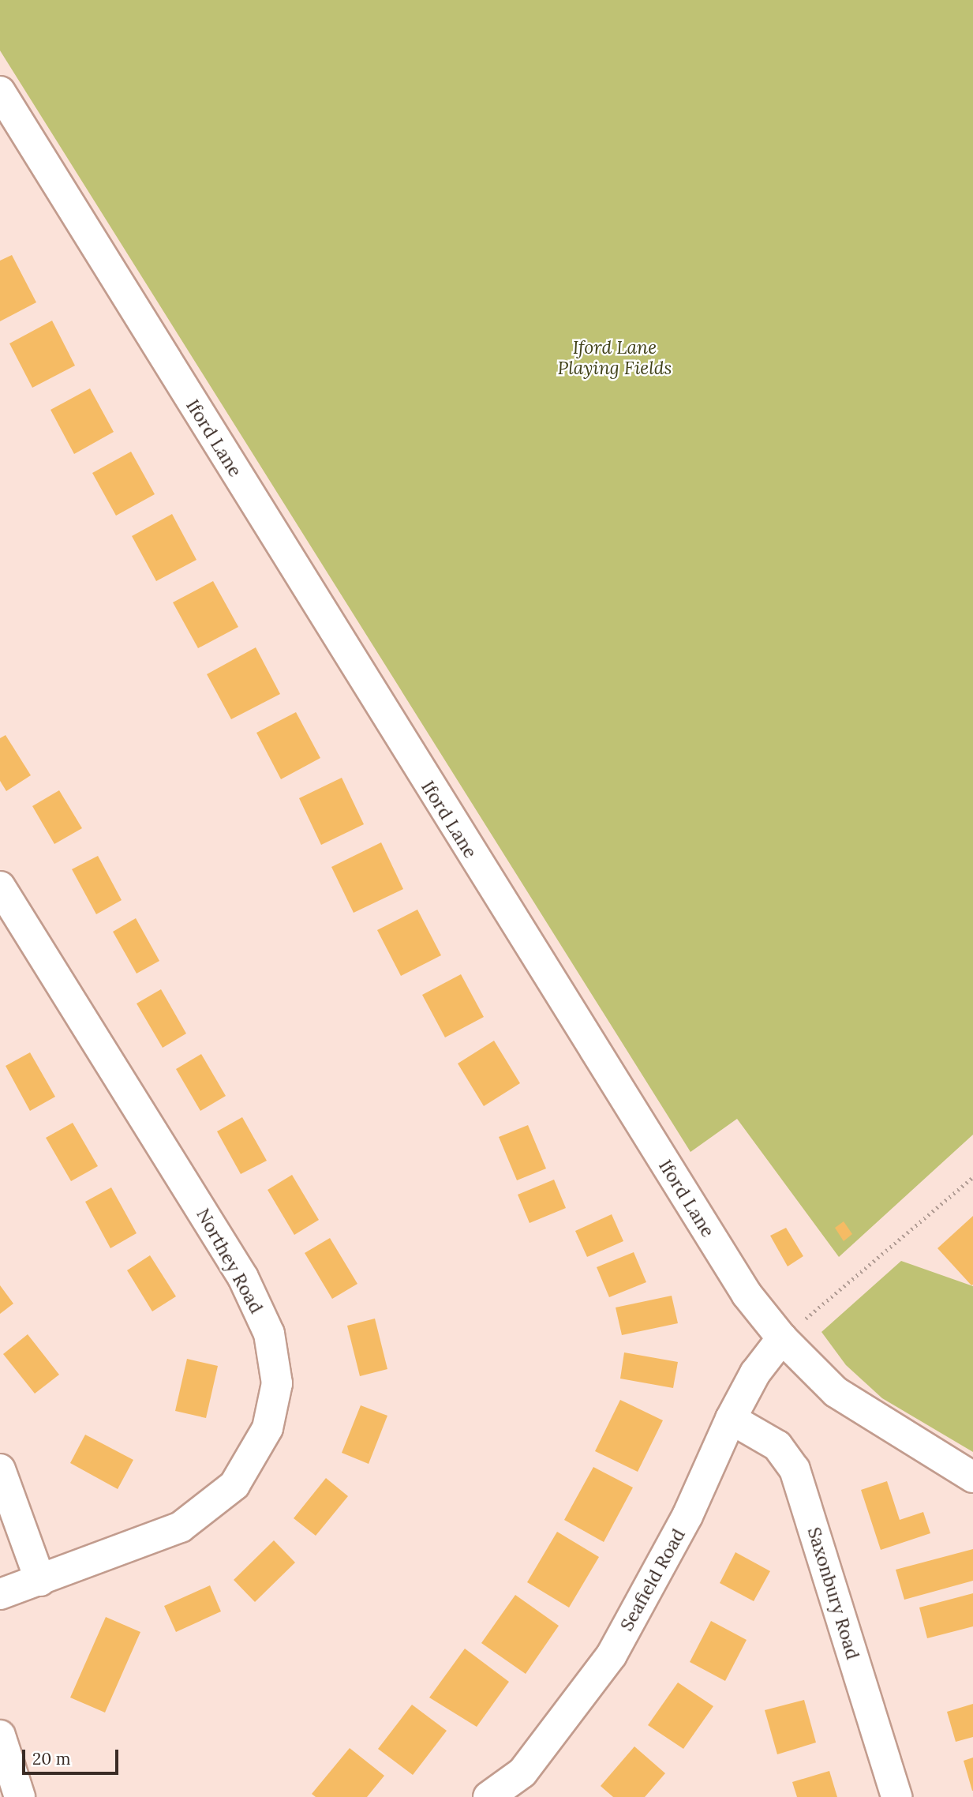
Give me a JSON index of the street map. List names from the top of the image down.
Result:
{
  "streets": {
    "street": [
      "Iford Lane",
      "Northey Road",
      "Seafield Road",
      "Saxonbury Road"
    ]
  },
  "crossings": [
    ["Iford Lane", "Seafield Road"],
    ["Seafield Road", "Saxonbury Road"]
  ],
  "parks": ["Iford Lane Playing Fields"],
  "scale_bar": "20 m"
}
